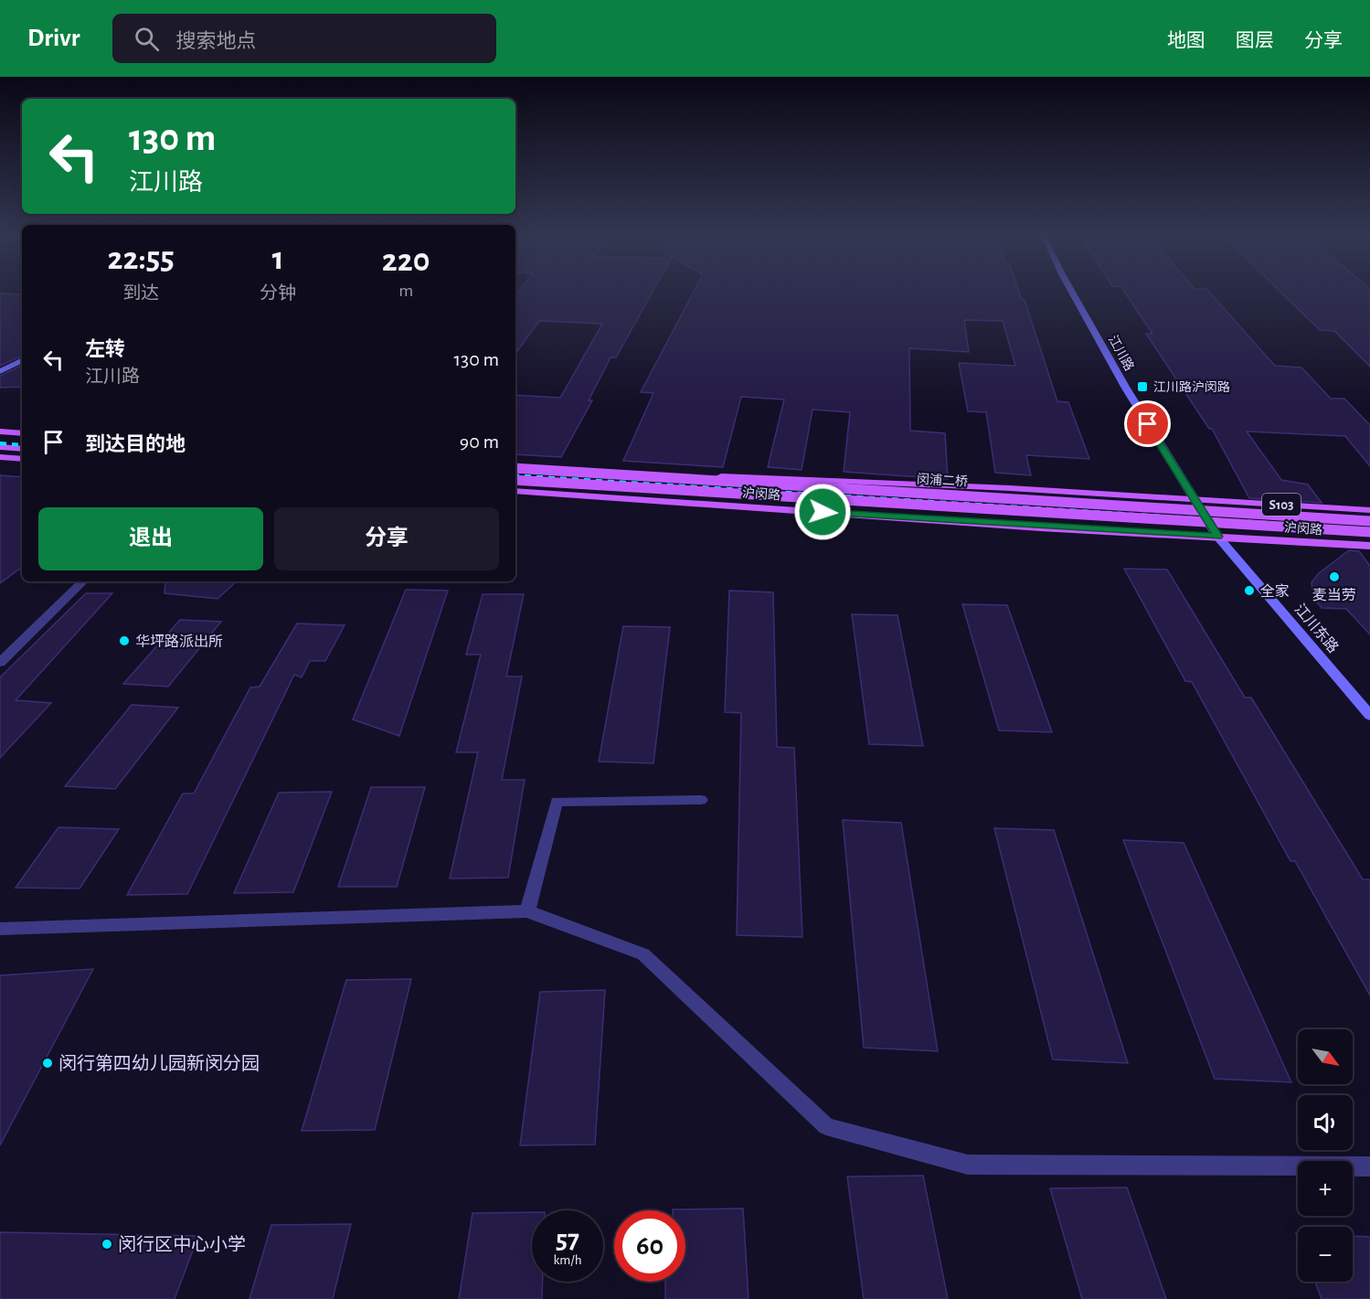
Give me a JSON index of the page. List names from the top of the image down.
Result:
{
  "streets": {
    "main road": [
      "江川路",
      "闵浦二桥",
      "沪闵路",
      "S103",
      "江川东路"
    ]
  },
  "crossings": [
    ["江川路", "沪闵路"],
    ["江川路", "江川东路"],
    ["沪闵路", "江川东路"]
  ],
  "places": {
    "transit": ["江川路沪闵路"],
    "other": [
      "麦当劳",
      "全家",
      "华坪路派出所",
      "闵行第四幼儿园新闵分园",
      "闵行区中心小学"
    ]
  },
  "north": "bottom right",
  "page": {
    "header": "Drivr",
    "search": "搜索地点",
    "nav": ["地图", "图层", "分享"],
    "turn": ["130 m", "江川路"],
    "eta": [
      "22:55",
      "到达",
      "1",
      "分钟",
      "220",
      "m"
    ],
    "list": [
      {
        "name": "左转",
        "note": "江川路",
        "value": "130 m"
      },
      {
        "name": "到达目的地",
        "value": "90 m"
      }
    ],
    "buttons": ["退出", "分享"],
    "map_buttons": ["+", "−"],
    "speed": "57 km/h",
    "limit": "60"
  }
}
